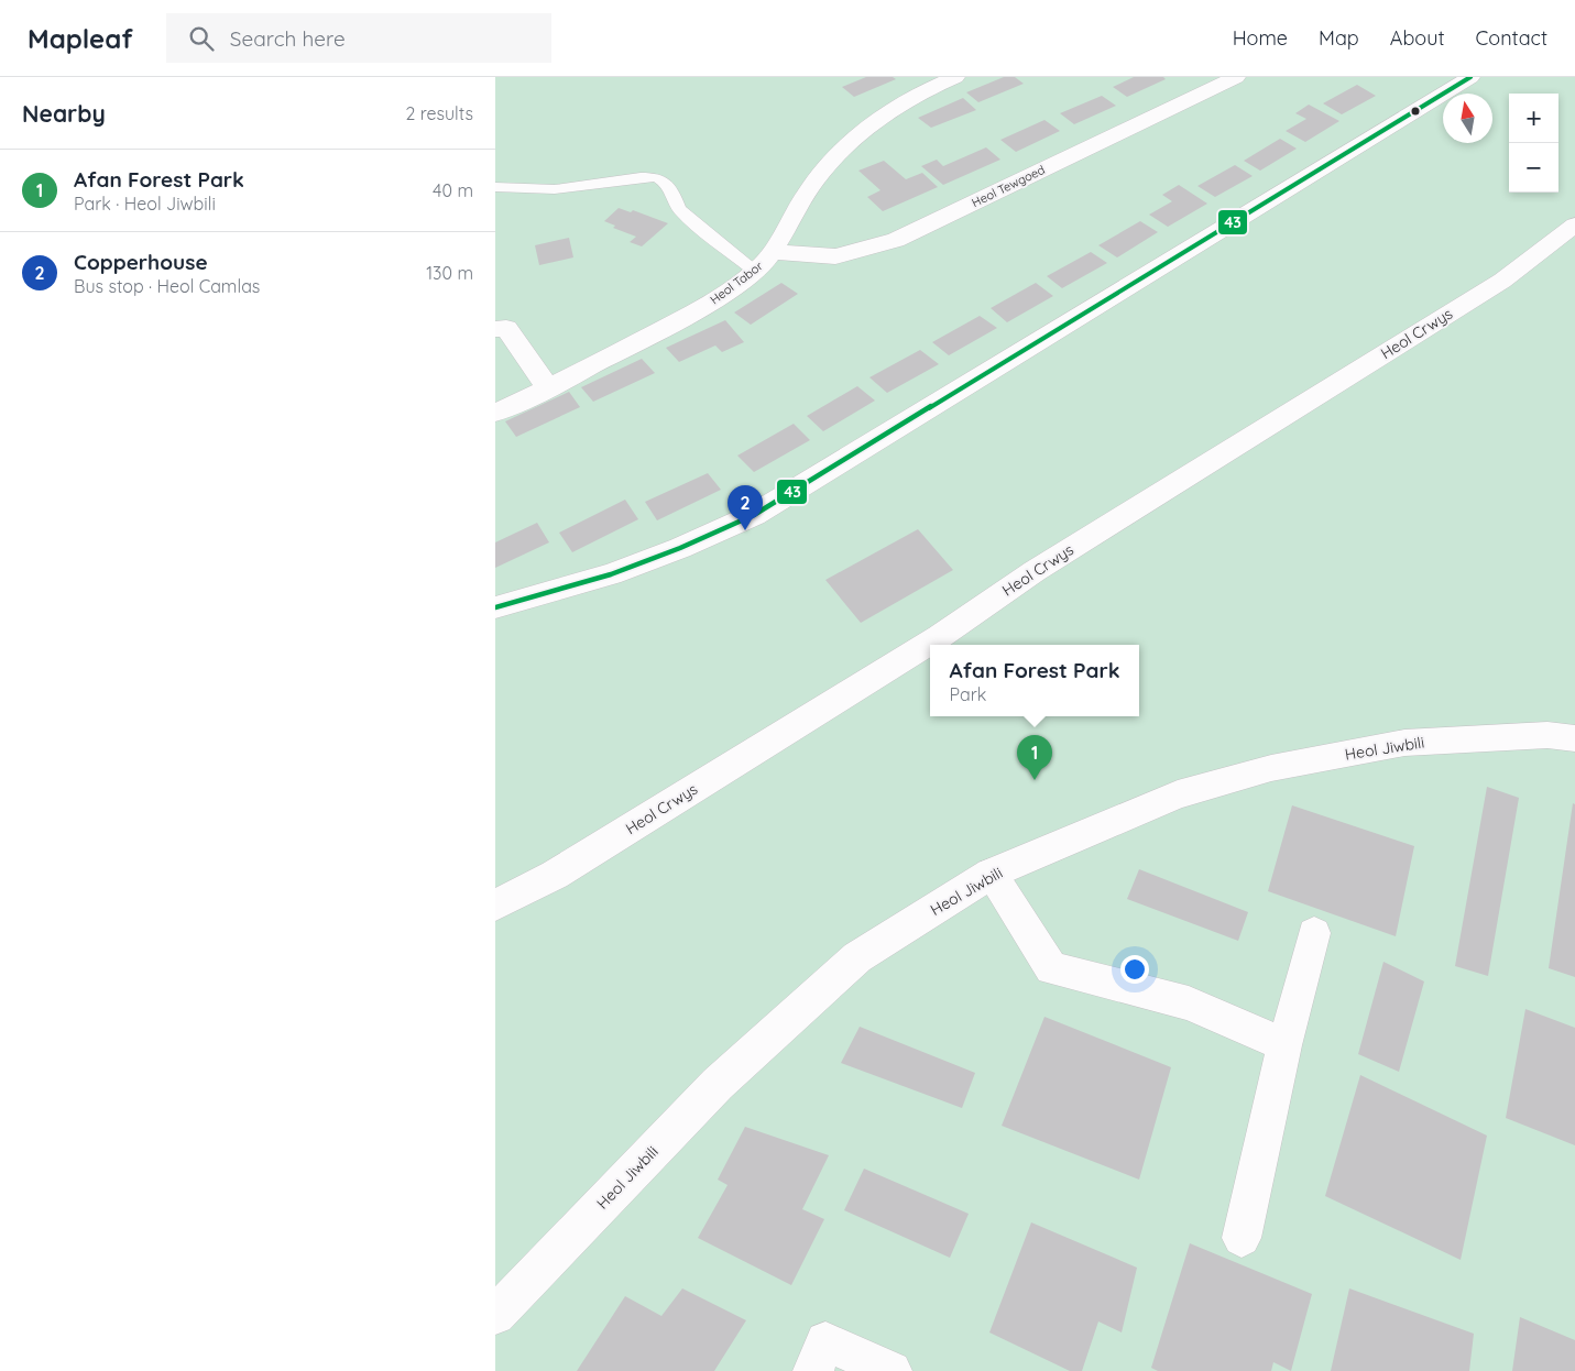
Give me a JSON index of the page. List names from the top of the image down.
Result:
{
  "streets": {
    "street": [
      "Heol Tewgoed",
      "Heol Tabor",
      "Heol Crwys",
      "Heol Jiwbili"
    ]
  },
  "crossings": [
    ["Heol Tewgoed", "Heol Tabor"]
  ],
  "lines": ["transit line 43"],
  "north": "top",
  "page": {
    "header": "Mapleaf",
    "search": "Search here",
    "nav": [
      "Home",
      "Map",
      "About",
      "Contact"
    ],
    "heading": ["Nearby", "2 results"],
    "map_buttons": ["+", "−"],
    "list": [
      {
        "mark": "1",
        "name": "Afan Forest Park",
        "note": "Park · Heol Jiwbili",
        "value": "40 m"
      },
      {
        "mark": "2",
        "name": "Copperhouse",
        "note": "Bus stop · Heol Camlas",
        "value": "130 m"
      }
    ],
    "pins": ["2", "1"],
    "popup": ["Afan Forest Park", "Park"]
  }
}
